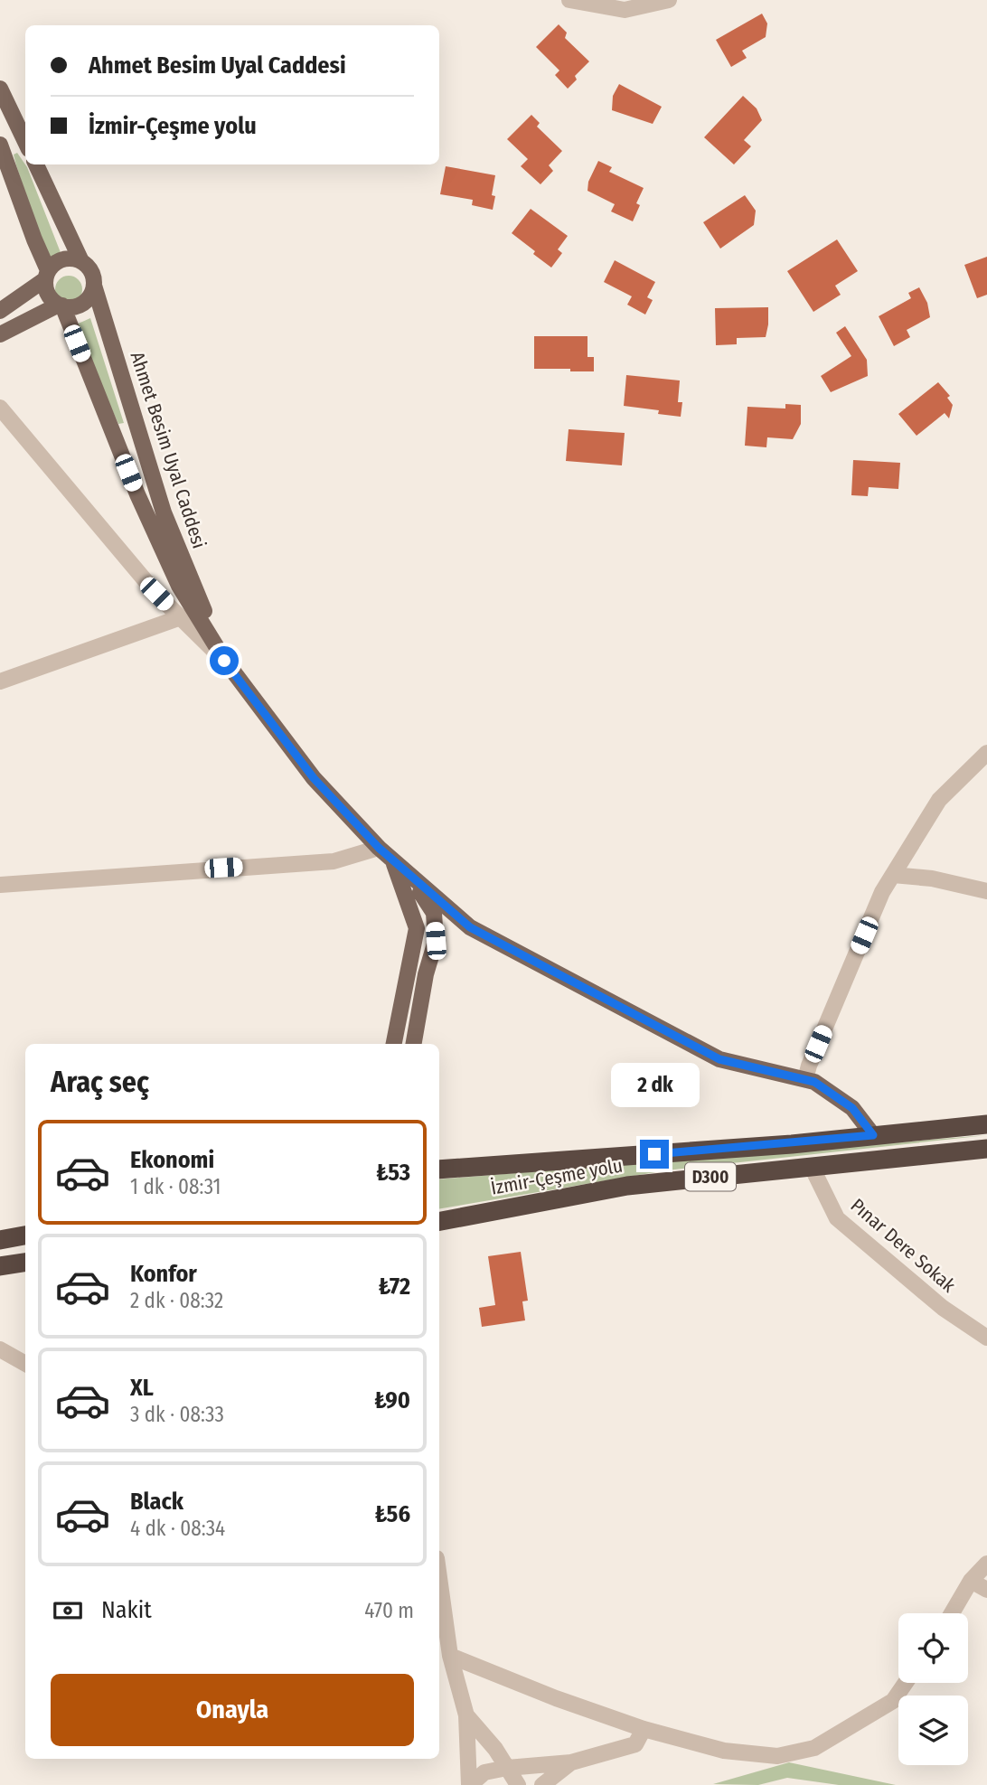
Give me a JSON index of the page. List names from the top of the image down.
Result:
{
  "streets": {
    "highway": ["İzmir-Çeşme yolu", "D300"],
    "main road": ["Ahmet Besim Uyal Caddesi"],
    "street": ["Pınar Dere Sokak"]
  },
  "crossings": [
    ["İzmir-Çeşme yolu", "Pınar Dere Sokak"]
  ],
  "page": {
    "banner": ["Ahmet Besim Uyal Caddesi", "İzmir-Çeşme yolu"],
    "heading": "Araç seç",
    "bubble": "2 dk",
    "list": [
      {
        "name": "Ekonomi",
        "note": "1 dk · 08:31",
        "value": "₺53"
      },
      {
        "name": "Konfor",
        "note": "2 dk · 08:32",
        "value": "₺72"
      },
      {
        "name": "XL",
        "note": "3 dk · 08:33",
        "value": "₺90"
      },
      {
        "name": "Black",
        "note": "4 dk · 08:34",
        "value": "₺56"
      }
    ],
    "pay": ["Nakit", "470 m"],
    "buttons": "Onayla"
  }
}
